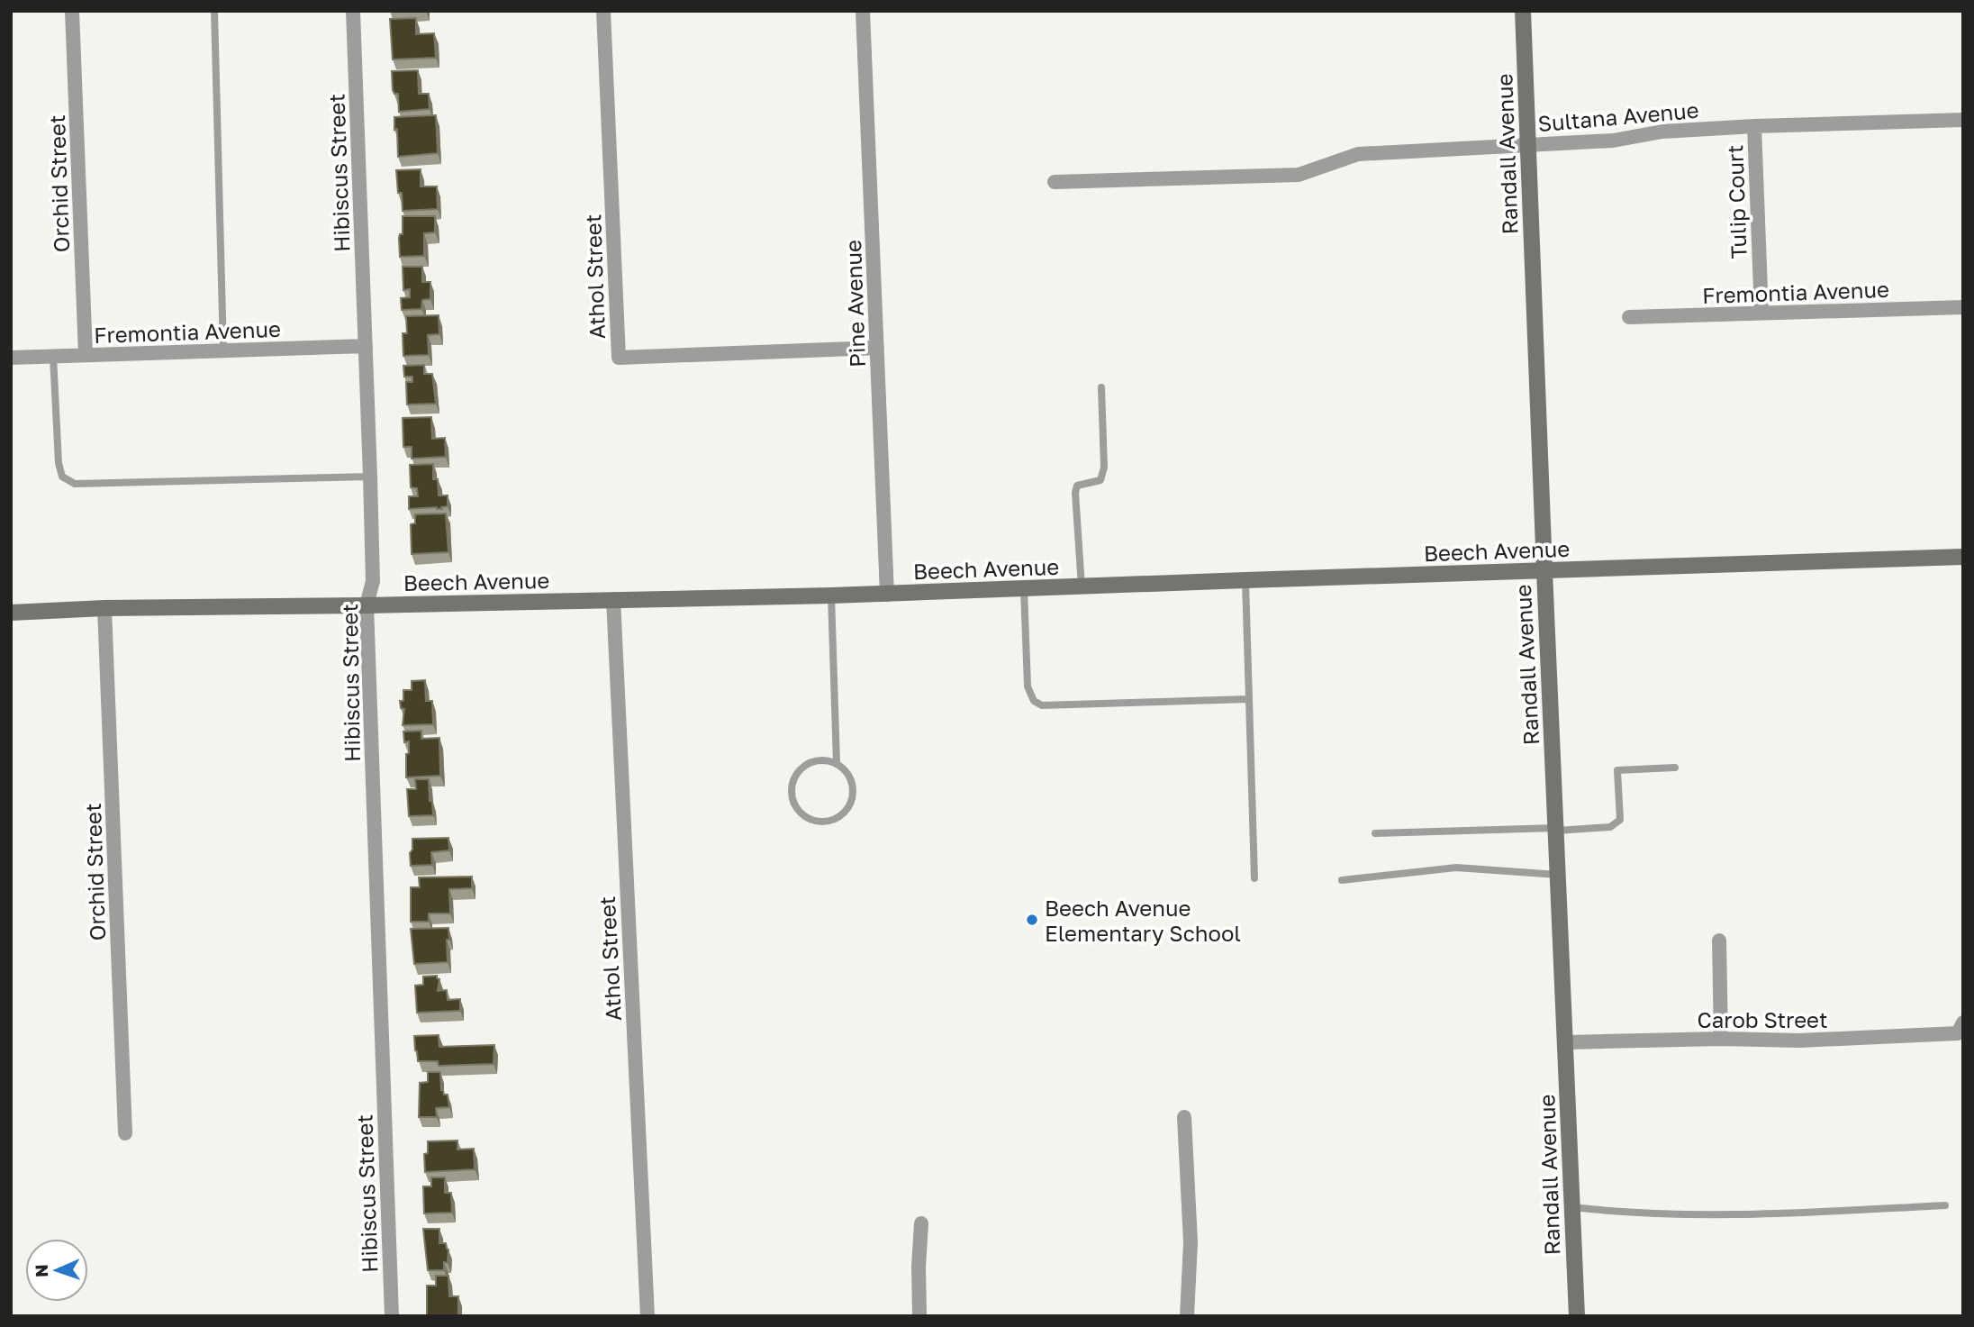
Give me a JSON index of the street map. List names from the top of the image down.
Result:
{
  "streets": {
    "main road": ["Randall Avenue", "Beech Avenue"],
    "street": [
      "Sultana Avenue",
      "Hibiscus Street",
      "Orchid Street",
      "Tulip Court",
      "Athol Street",
      "Fremontia Avenue",
      "Pine Avenue",
      "Carob Street"
    ]
  },
  "crossings": [
    ["Sultana Avenue", "Randall Avenue"],
    ["Sultana Avenue", "Tulip Court"],
    ["Randall Avenue", "Beech Avenue"],
    ["Randall Avenue", "Carob Street"],
    ["Hibiscus Street", "Fremontia Avenue"],
    ["Hibiscus Street", "Beech Avenue"],
    ["Orchid Street", "Fremontia Avenue"],
    ["Orchid Street", "Beech Avenue"],
    ["Tulip Court", "Fremontia Avenue"],
    ["Athol Street", "Pine Avenue"],
    ["Athol Street", "Beech Avenue"],
    ["Pine Avenue", "Beech Avenue"]
  ],
  "places": ["Beech Avenue Elementary School"],
  "north": "left"
}
